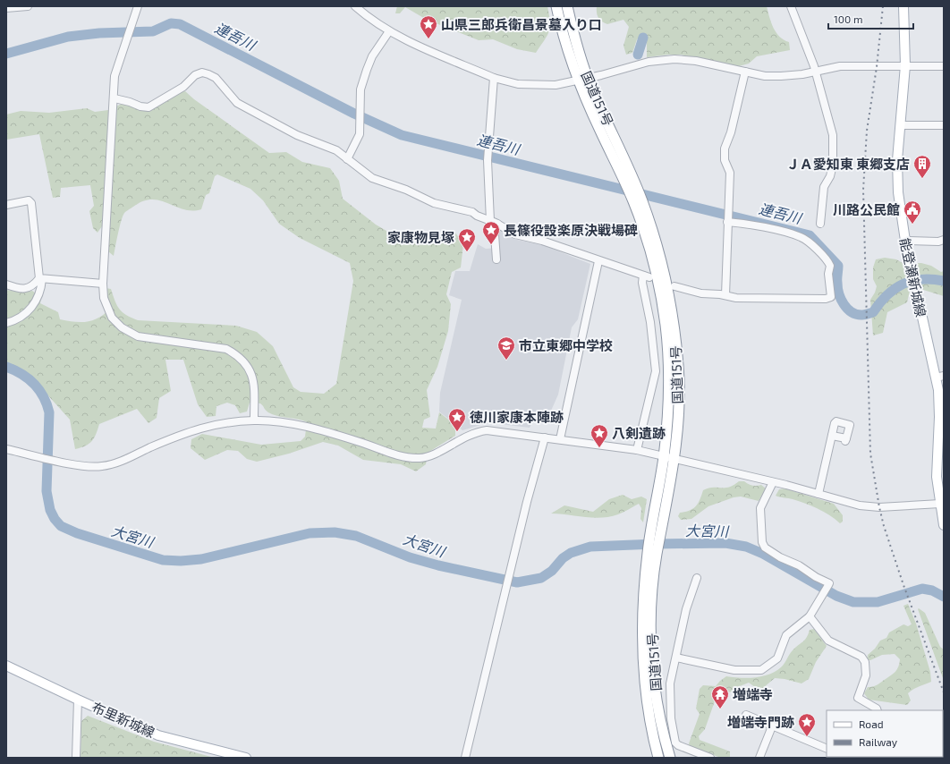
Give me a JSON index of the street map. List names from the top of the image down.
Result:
{
  "streets": {
    "highway": ["国道151号"],
    "main road": ["能登瀬新城線", "布里新城線"]
  },
  "water": ["連吾川", "大宮川"],
  "places": {
    "place": [
      "山県三郎兵衛昌景墓入り口",
      "長篠役設楽原決戦場碑",
      "家康物見塚",
      "徳川家康本陣跡",
      "八剣遺跡",
      "増端寺門跡"
    ],
    "building": ["ＪＡ愛知東 東郷支店"],
    "public building": ["川路公民館"],
    "school or university": ["市立東郷中学校"],
    "temple": ["増端寺"]
  },
  "legend": ["Road", "Railway"],
  "scale_bar": "100 m"
}
